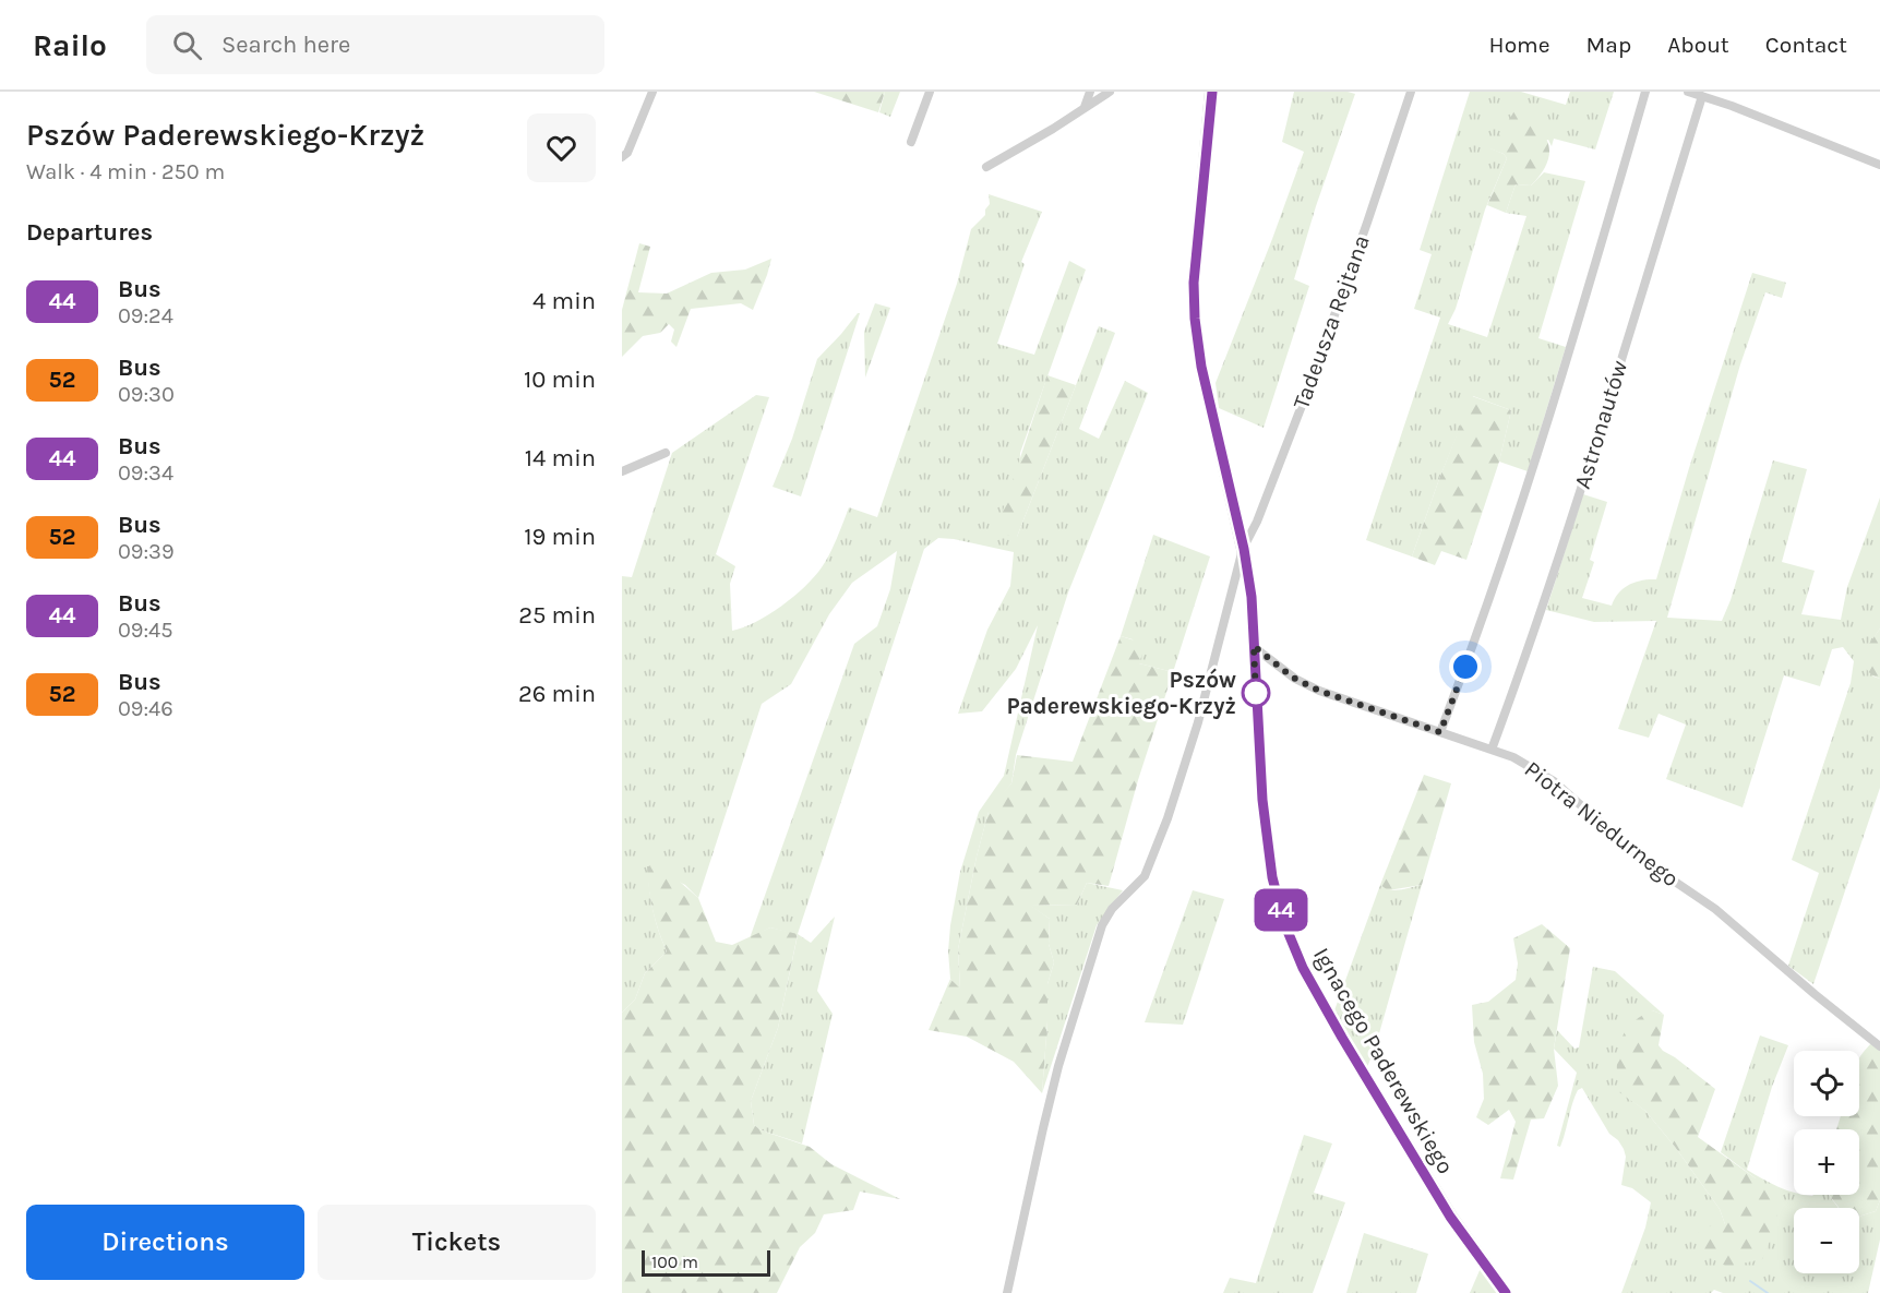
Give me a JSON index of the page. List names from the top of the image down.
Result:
{
  "streets": {
    "street": [
      "Tadeusza Rejtana",
      "Astronautów",
      "Piotra Niedurnego",
      "Ignacego Paderewskiego"
    ]
  },
  "crossings": [
    ["Tadeusza Rejtana", "Ignacego Paderewskiego"],
    ["Astronautów", "Piotra Niedurnego"],
    ["Piotra Niedurnego", "Ignacego Paderewskiego"]
  ],
  "places": ["Pszów Paderewskiego-Krzyż"],
  "lines": ["bus line 44"],
  "scale_bar": "100 m",
  "page": {
    "header": "Railo",
    "search": "Search here",
    "nav": [
      "Home",
      "Map",
      "About",
      "Contact"
    ],
    "heading": [
      ["Pszów Paderewskiego-Krzyż", "Walk · 4 min · 250 m"],
      "Departures"
    ],
    "on_map": "44",
    "list": [
      {
        "mark": "44",
        "name": "Bus",
        "note": "09:24",
        "value": "4 min"
      },
      {
        "mark": "52",
        "name": "Bus",
        "note": "09:30",
        "value": "10 min"
      },
      {
        "mark": "44",
        "name": "Bus",
        "note": "09:34",
        "value": "14 min"
      },
      {
        "mark": "52",
        "name": "Bus",
        "note": "09:39",
        "value": "19 min"
      },
      {
        "mark": "44",
        "name": "Bus",
        "note": "09:45",
        "value": "25 min"
      },
      {
        "mark": "52",
        "name": "Bus",
        "note": "09:46",
        "value": "26 min"
      }
    ],
    "map_buttons": ["+", "−"],
    "buttons": ["Directions", "Tickets"],
    "scale": "100 m"
  }
}
